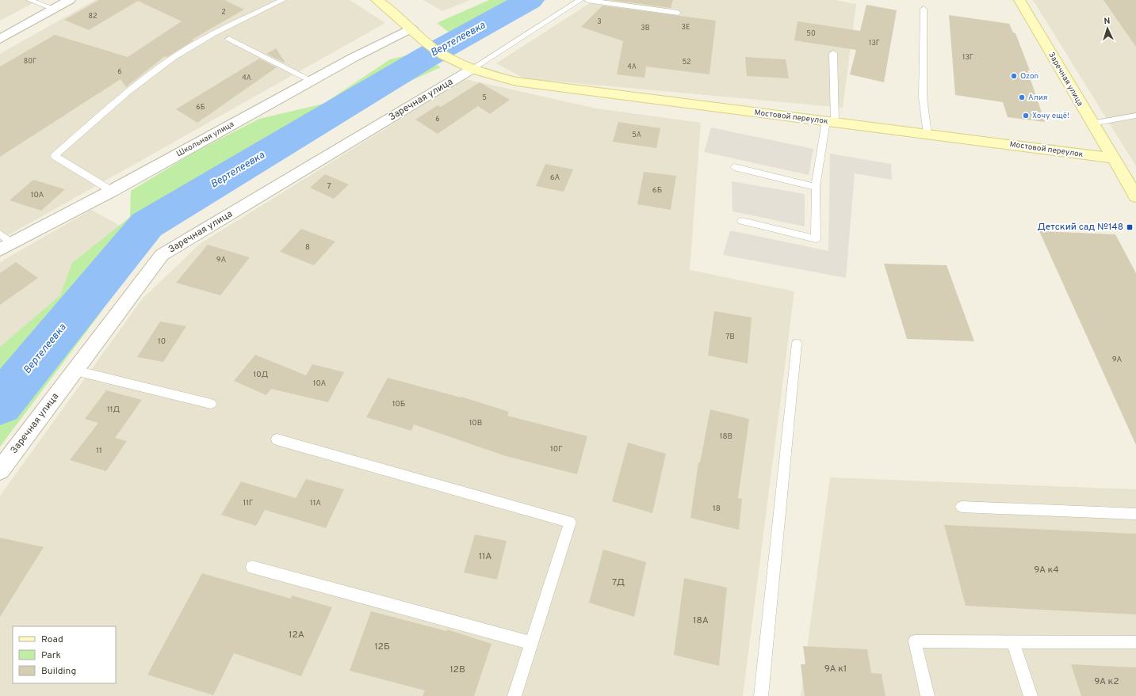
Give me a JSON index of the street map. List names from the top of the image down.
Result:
{
  "streets": {
    "street": ["Заречная улица", "Мостовой переулок", "Школьная улица"]
  },
  "crossings": [
    ["Заречная улица", "Мостовой переулок"],
    ["Мостовой переулок", "Школьная улица"]
  ],
  "water": ["Вертелеевка"],
  "places": {
    "other": ["Ozon", "Алия", "Хочу ещё!"],
    "transit": ["Детский сад №148"]
  },
  "house_numbers": [
    "2",
    "82",
    "3",
    "3Е",
    "3В",
    "50",
    "13Г",
    "13Г",
    "80Г",
    "52",
    "4А",
    "6",
    "4А",
    "5",
    "6Б",
    "6",
    "5А",
    "6А",
    "7",
    "6Б",
    "10А",
    "8",
    "9А",
    "7В",
    "10",
    "9А",
    "10Д",
    "10А",
    "10Б",
    "11Д",
    "10В",
    "18В",
    "10Г",
    "11",
    "11Г",
    "11А",
    "18",
    "11А",
    "9А к4",
    "7Д",
    "18А",
    "12А",
    "12Б",
    "9А к1",
    "12В",
    "9А к2"
  ],
  "legend": ["Road", "Park", "Building"],
  "north": "top"
}
